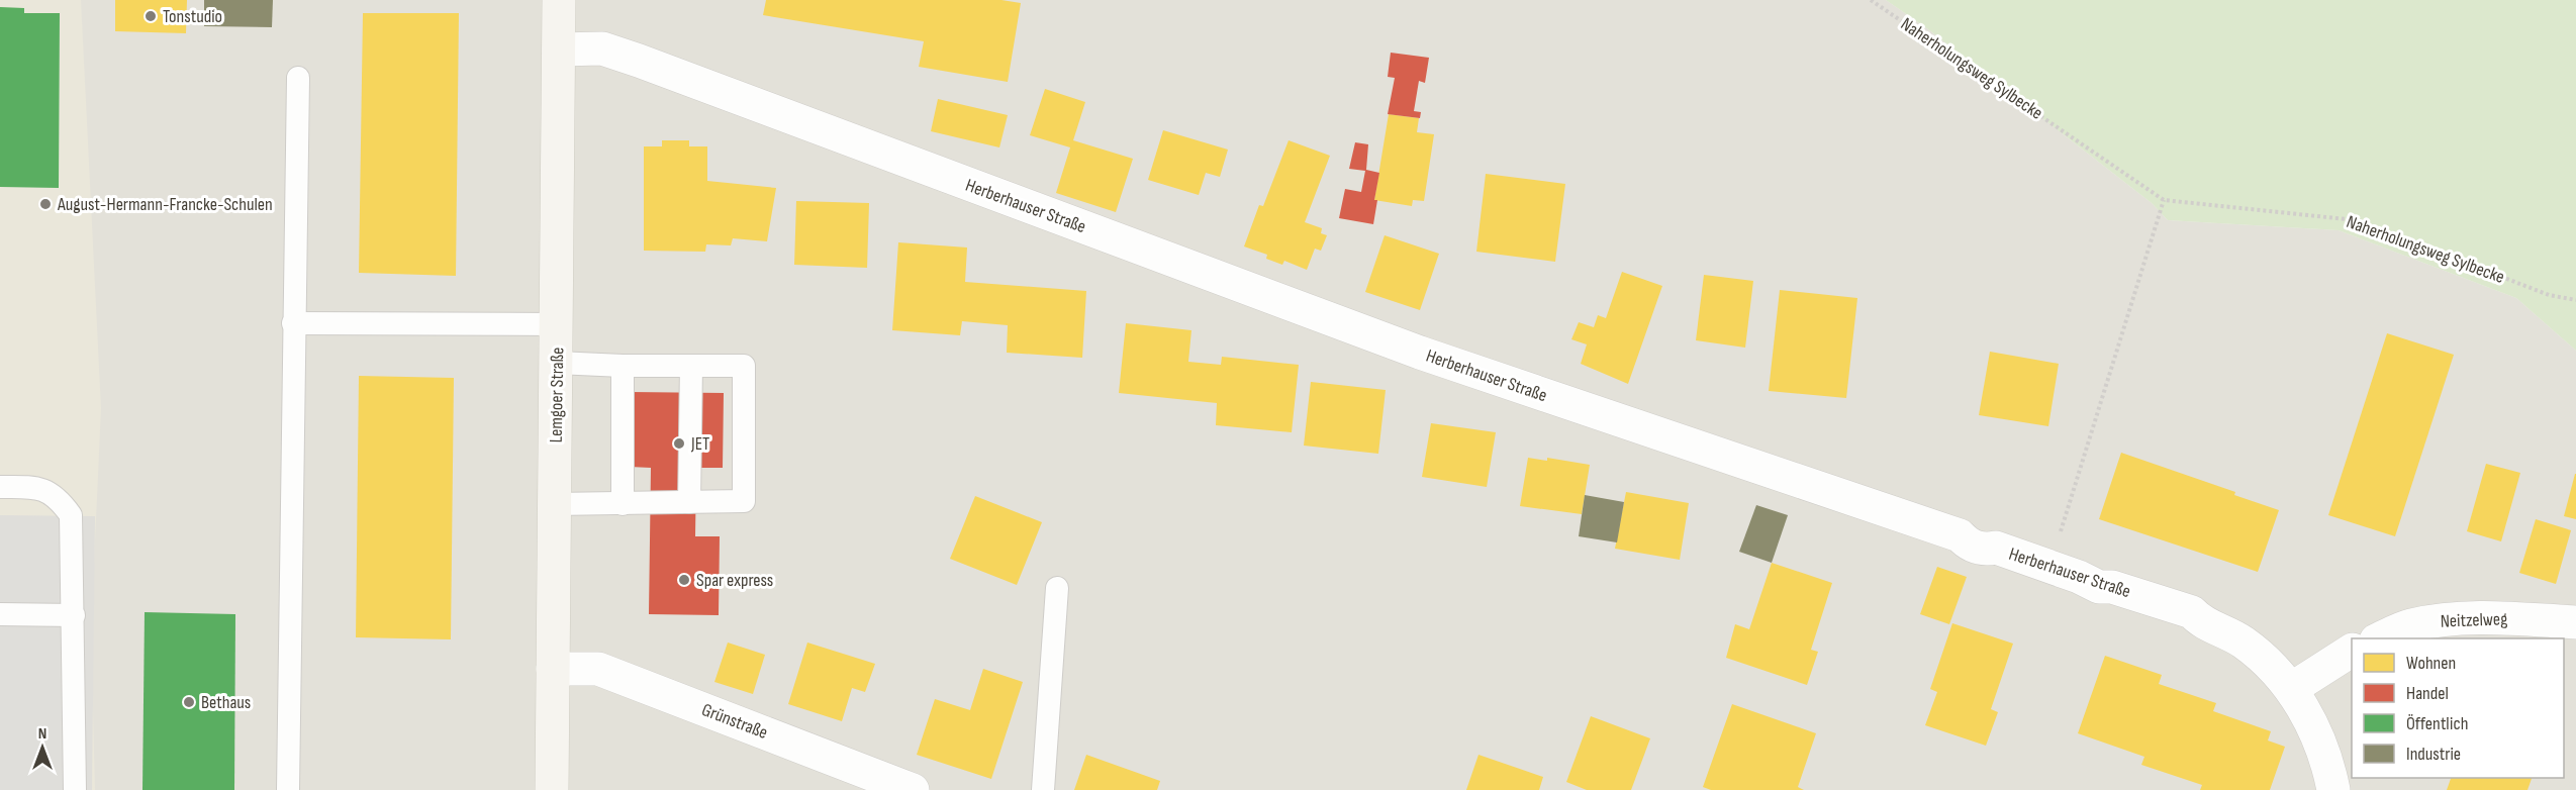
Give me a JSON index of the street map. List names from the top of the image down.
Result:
{
  "streets": {
    "main road": ["Lemgoer Straße"],
    "street": ["Herberhauser Straße", "Neitzelweg", "Grünstraße"],
    "path": ["Naherholungsweg Sylbecke"]
  },
  "crossings": [
    ["Herberhauser Straße", "Lemgoer Straße"],
    ["Lemgoer Straße", "Grünstraße"]
  ],
  "places": [
    "Tonstudio",
    "August-Hermann-Francke-Schulen",
    "JET",
    "Spar express",
    "Bethaus"
  ],
  "legend": [
    "Wohnen",
    "Handel",
    "Öffentlich",
    "Industrie"
  ],
  "north": "top"
}
